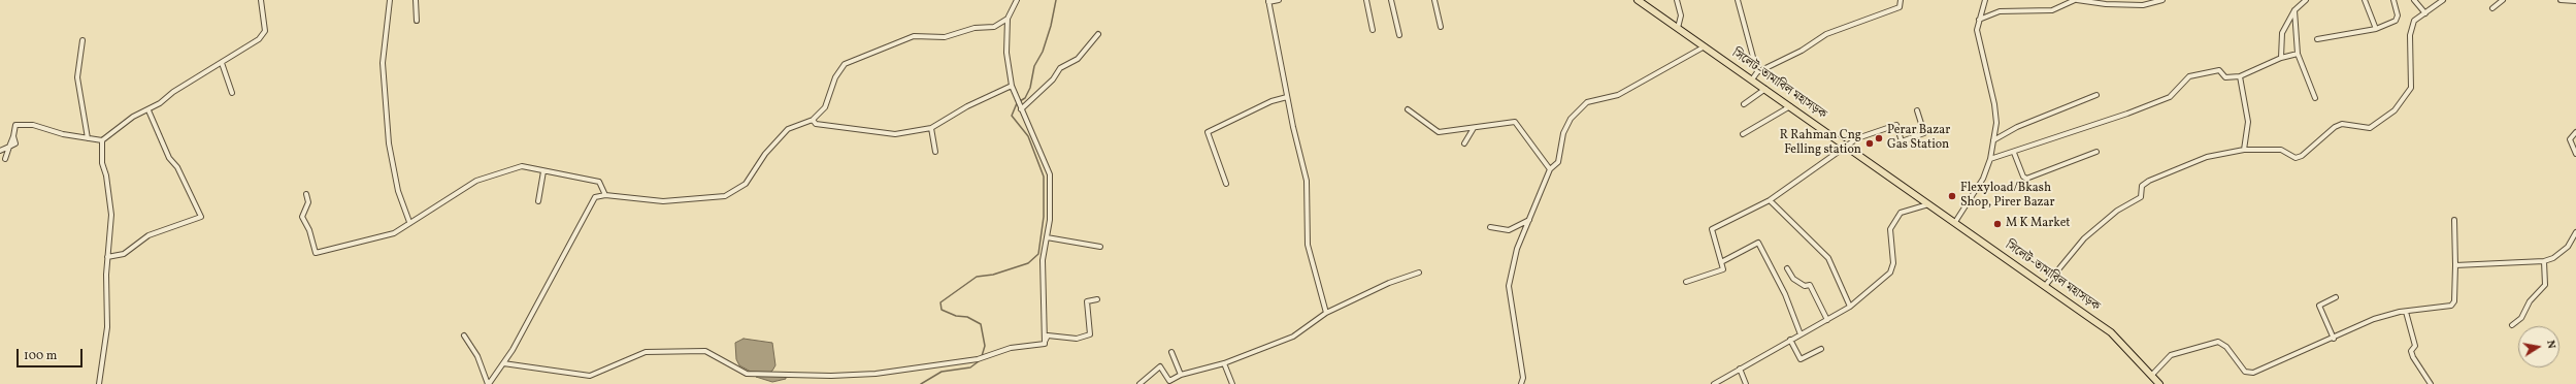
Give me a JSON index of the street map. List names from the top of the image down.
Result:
{
  "streets": {
    "highway": ["সিলেট-তামাবিল মহাসড়ক"]
  },
  "places": [
    "Perar Bazar Gas Station",
    "R Rahman Cng Felling station",
    "Flexyload/Bkash Shop, Pirer Bazar",
    "M K Market"
  ],
  "scale_bar": "100 m",
  "north": "right"
}
